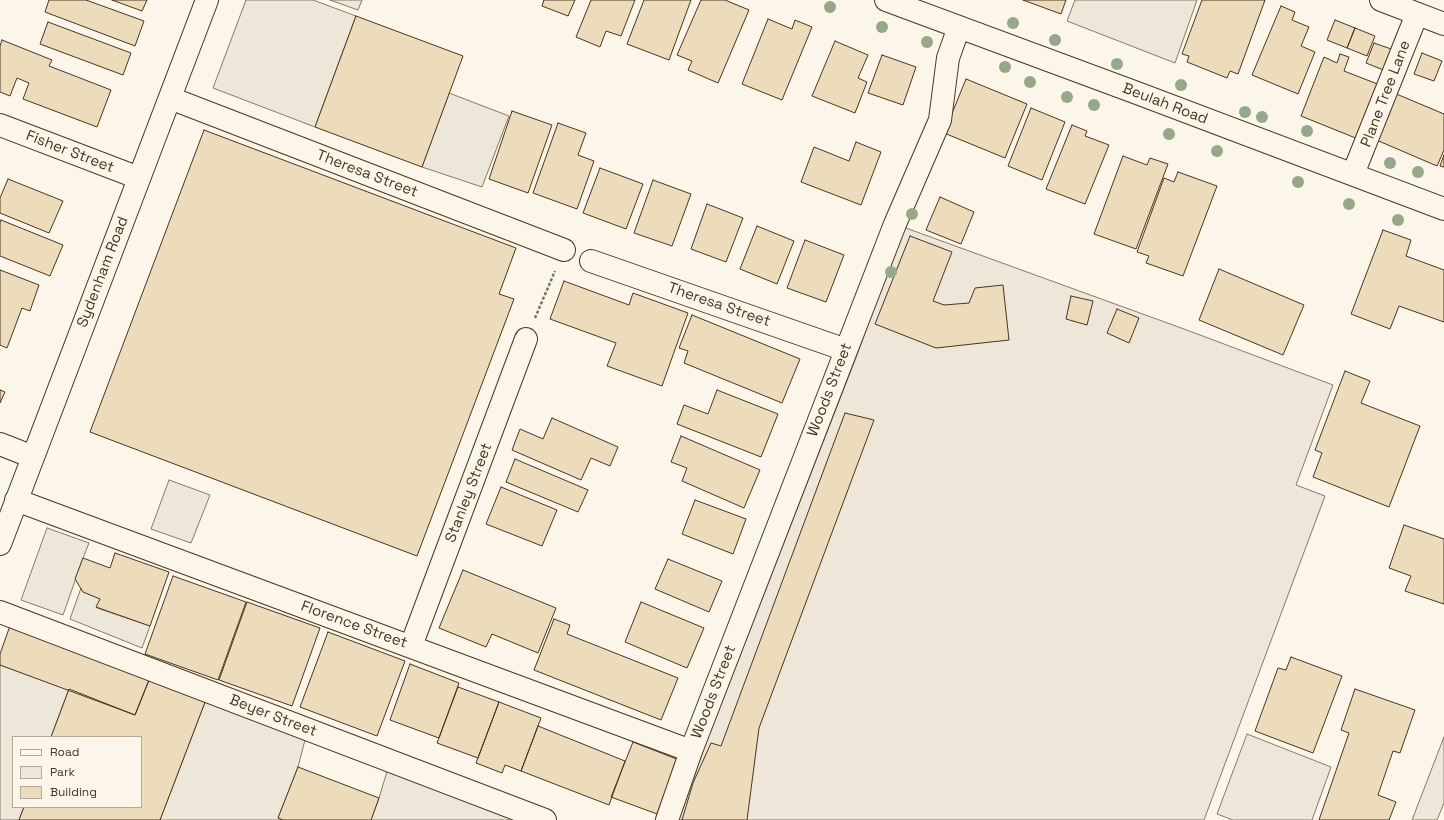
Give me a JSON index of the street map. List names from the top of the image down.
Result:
{
  "streets": {
    "street": [
      "Plane Tree Lane",
      "Beulah Road",
      "Fisher Street",
      "Theresa Street",
      "Sydenham Road",
      "Woods Street",
      "Stanley Street",
      "Florence Street",
      "Beyer Street"
    ]
  },
  "crossings": [
    ["Plane Tree Lane", "Beulah Road"],
    ["Beulah Road", "Woods Street"],
    ["Fisher Street", "Sydenham Road"],
    ["Theresa Street", "Sydenham Road"],
    ["Theresa Street", "Woods Street"],
    ["Sydenham Road", "Florence Street"],
    ["Woods Street", "Florence Street"],
    ["Stanley Street", "Florence Street"]
  ],
  "legend": ["Road", "Park", "Building"]
}
